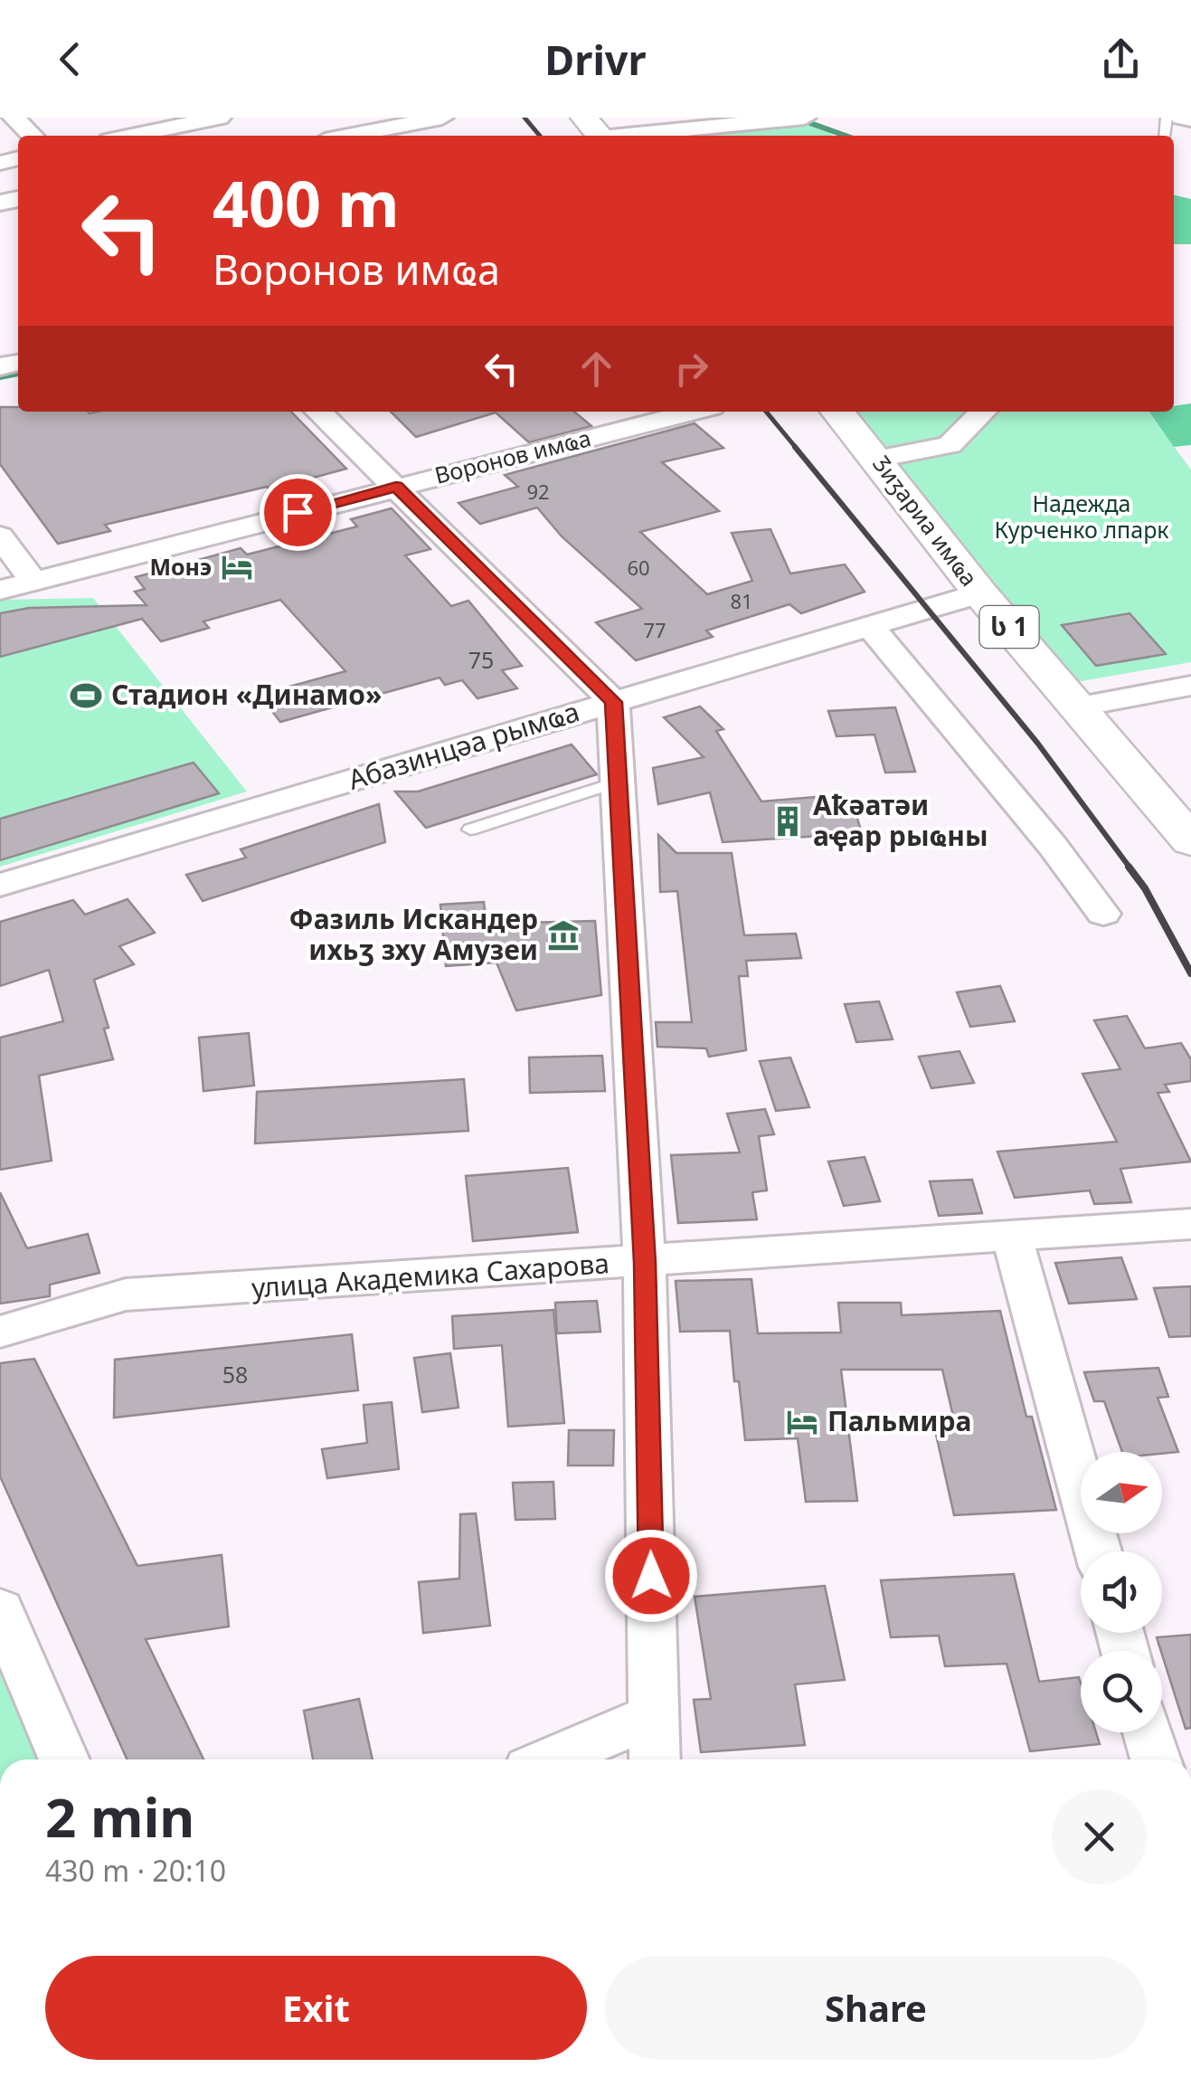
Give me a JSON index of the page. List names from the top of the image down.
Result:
{
  "streets": {
    "highway": ["Ӡиӡариа имҩа", "ს 1"],
    "street": ["Воронов имҩа", "Абазинцәа рымҩа", "улица Академика Сахарова"]
  },
  "crossings": [
    ["Ӡиӡариа имҩа", "Абазинцәа рымҩа"]
  ],
  "parks": ["Надежда Курченко лпарк"],
  "places": {
    "hotel": ["Монэ", "Пальмира"],
    "sports": ["Cтадион «Динамо»"],
    "building": ["Аҟәатәи аҿар рыҩны"],
    "museum": ["Фазиль Искандер ихьӡ зху Амузеи"]
  },
  "house_numbers": [
    "92",
    "60",
    "81",
    "77",
    "75",
    "58"
  ],
  "north": "right",
  "page": {
    "header": "Drivr",
    "turn": ["400 m", "Воронов имҩа"],
    "heading": ["2 min", "430 m · 20:10"],
    "buttons": ["Exit", "Share"]
  }
}
